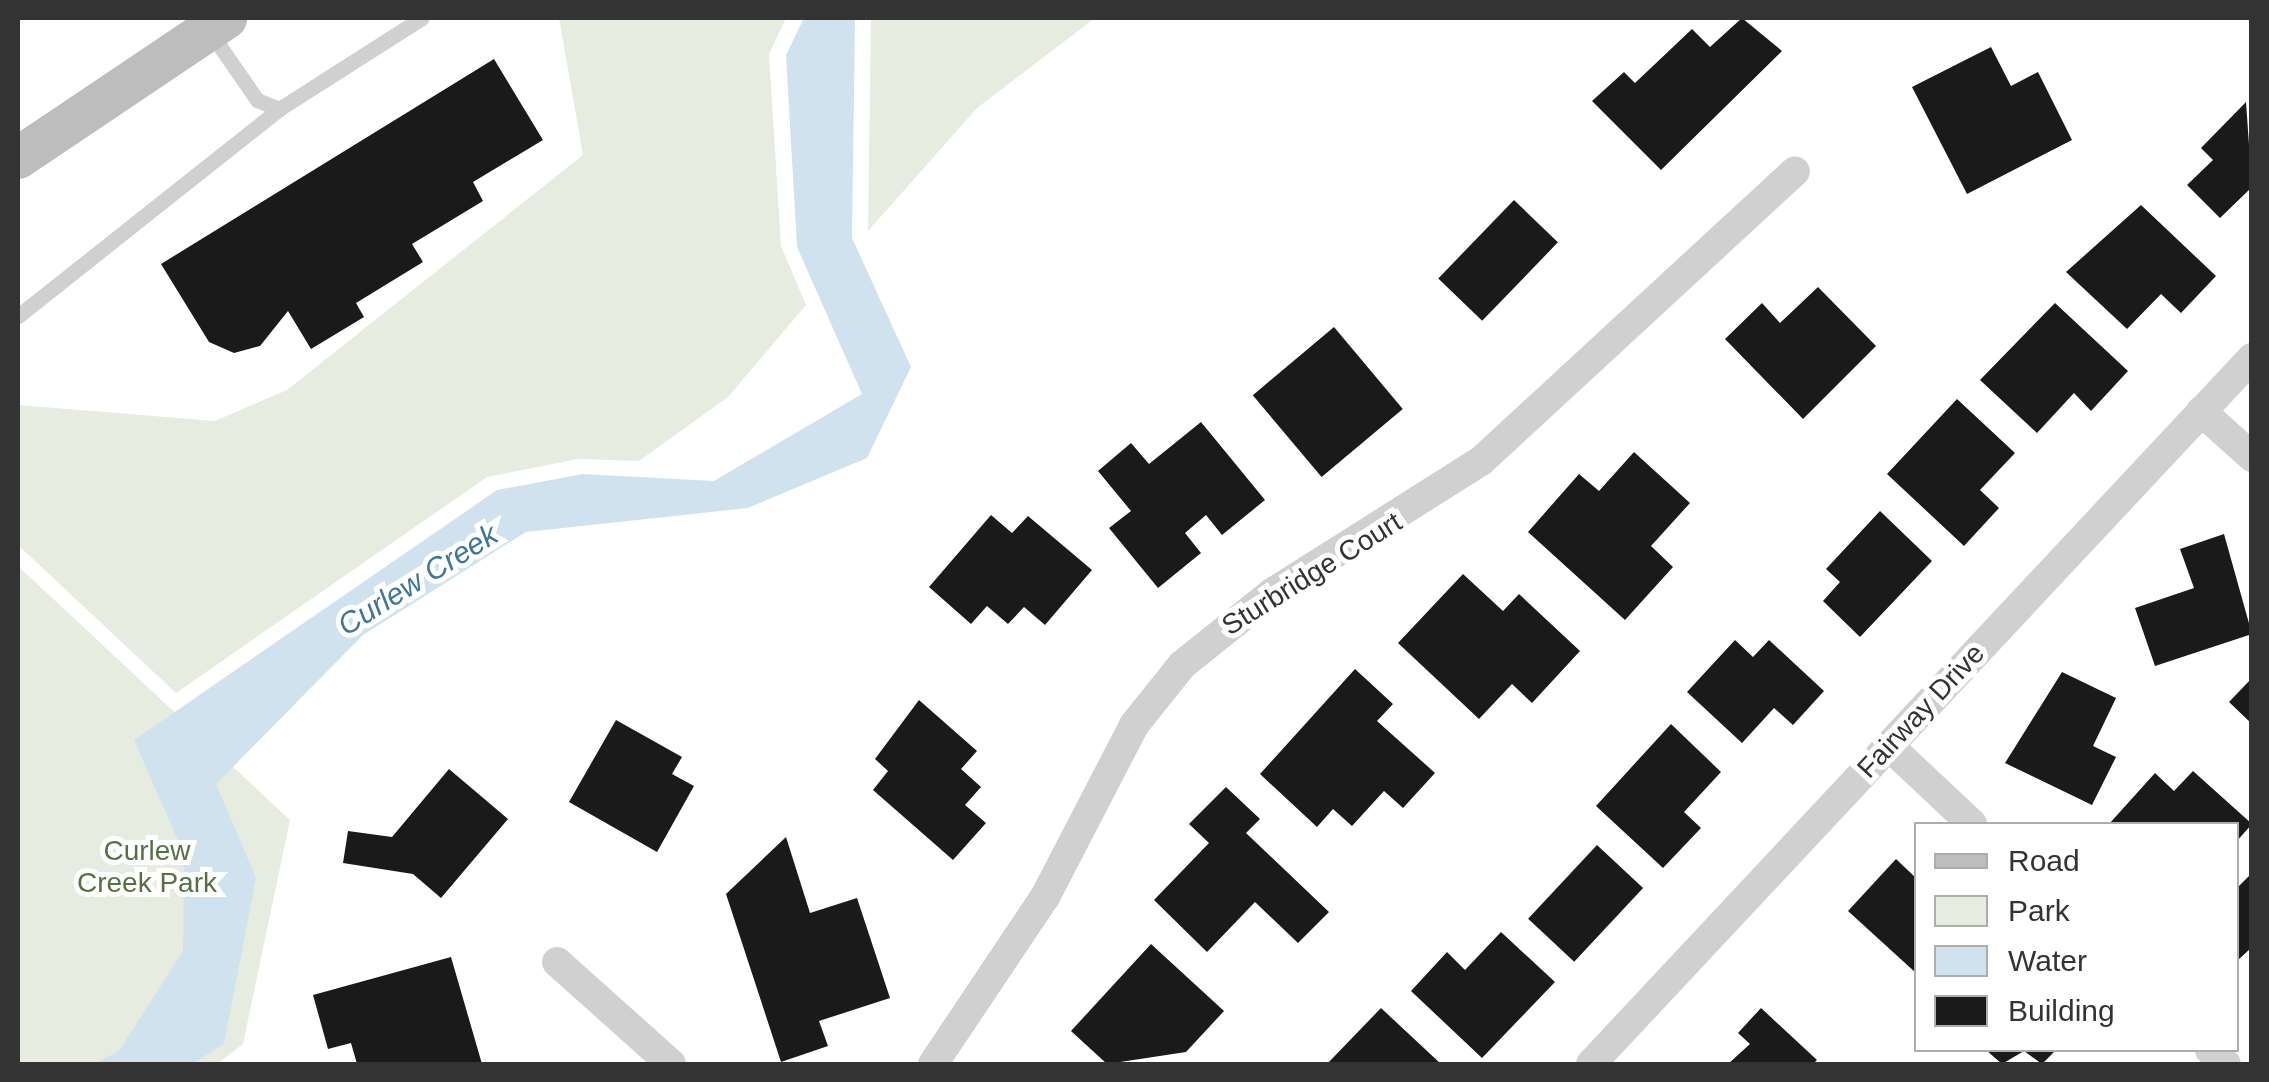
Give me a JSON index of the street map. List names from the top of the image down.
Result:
{
  "streets": {
    "street": ["Sturbridge Court", "Fairway Drive"]
  },
  "water": ["Curlew Creek"],
  "parks": ["Curlew Creek Park"],
  "legend": [
    "Road",
    "Park",
    "Water",
    "Building"
  ]
}
